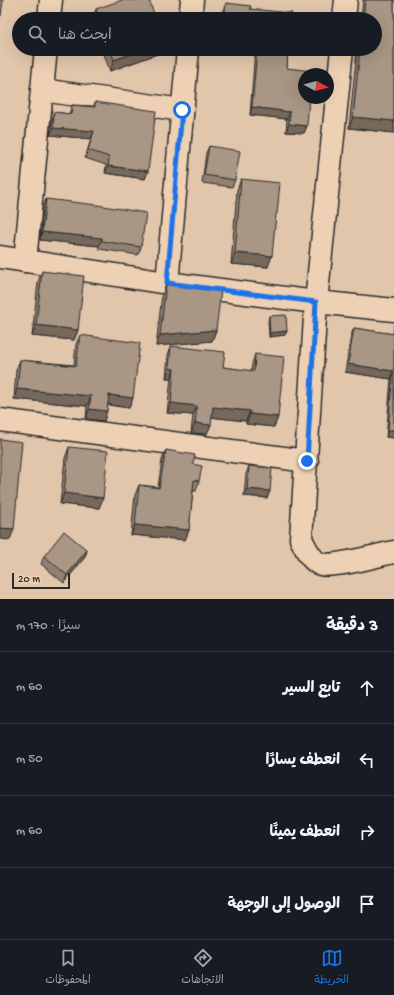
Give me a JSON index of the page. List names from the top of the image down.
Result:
{
  "scale_bar": "20 m",
  "north": "right",
  "page": {
    "search": "ابحث هنا",
    "scale": "20 m",
    "heading": ["3 دقيقة", "سيرًا · 170 m"],
    "list": [
      ["تابع السير", "60 m"],
      ["انعطف يسارًا", "50 m"],
      ["انعطف يمينًا", "60 m"],
      "الوصول إلى الوجهة"
    ],
    "nav": ["الخريطة", "الاتجاهات", "المحفوظات"]
  }
}
